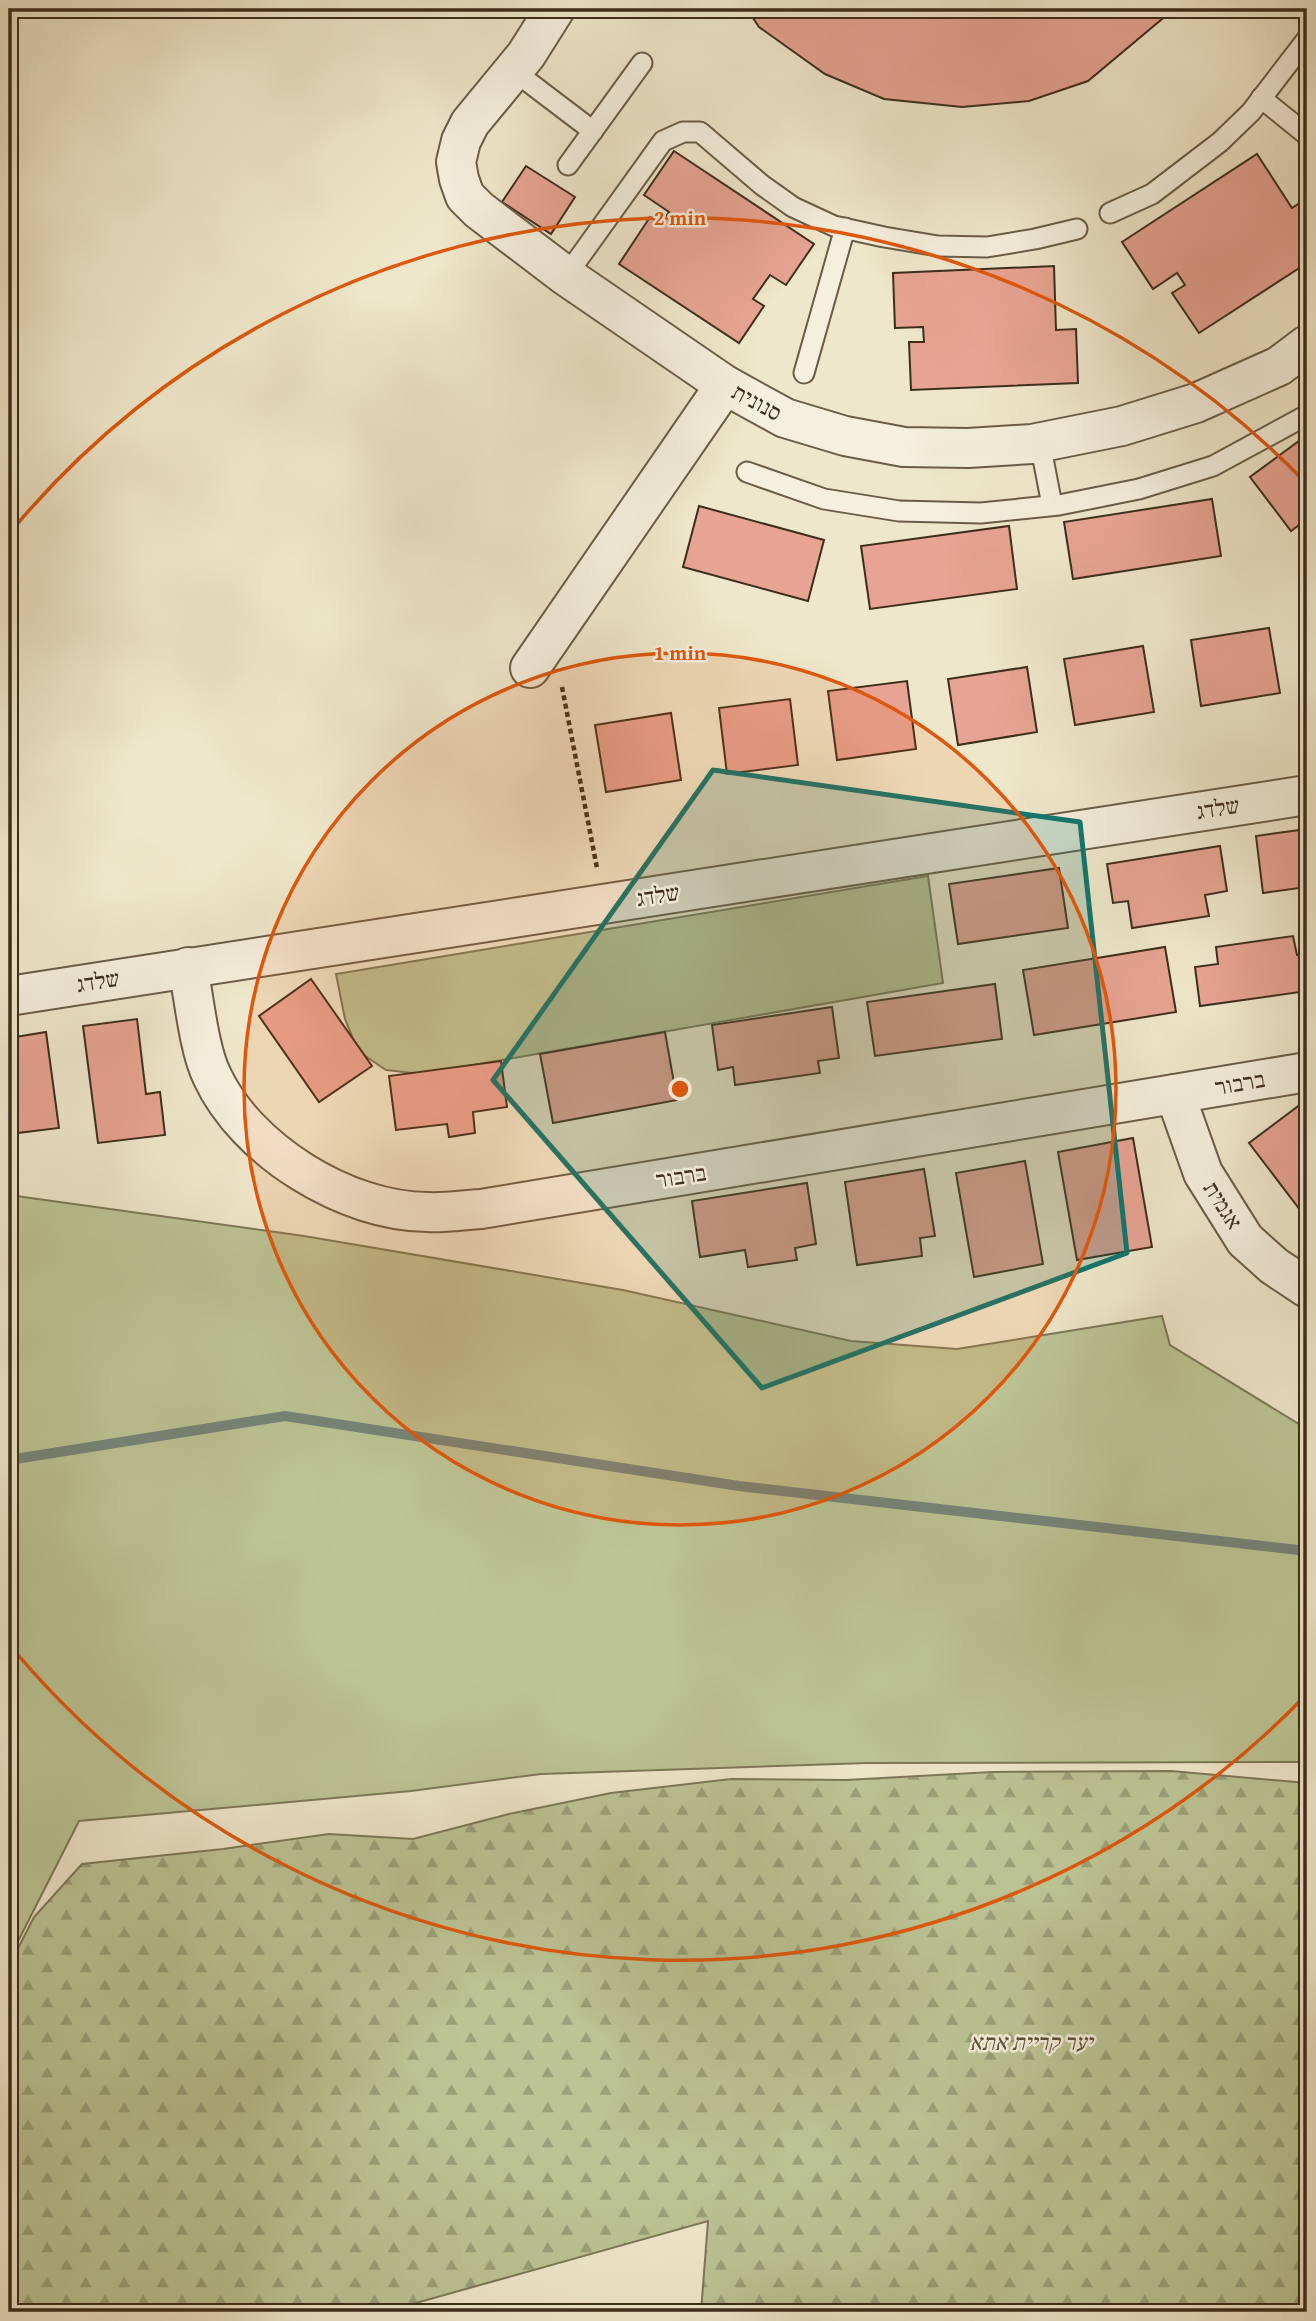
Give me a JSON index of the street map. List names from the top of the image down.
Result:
{
  "streets": {
    "street": [
      "סנונית",
      "שלדג",
      "ברבור",
      "אגמית"
    ]
  },
  "crossings": [
    ["שלדג", "ברבור"],
    ["ברבור", "אגמית"]
  ],
  "parks": ["יער קריית אתא"],
  "rings": ["2 min", "1 min"]
}
